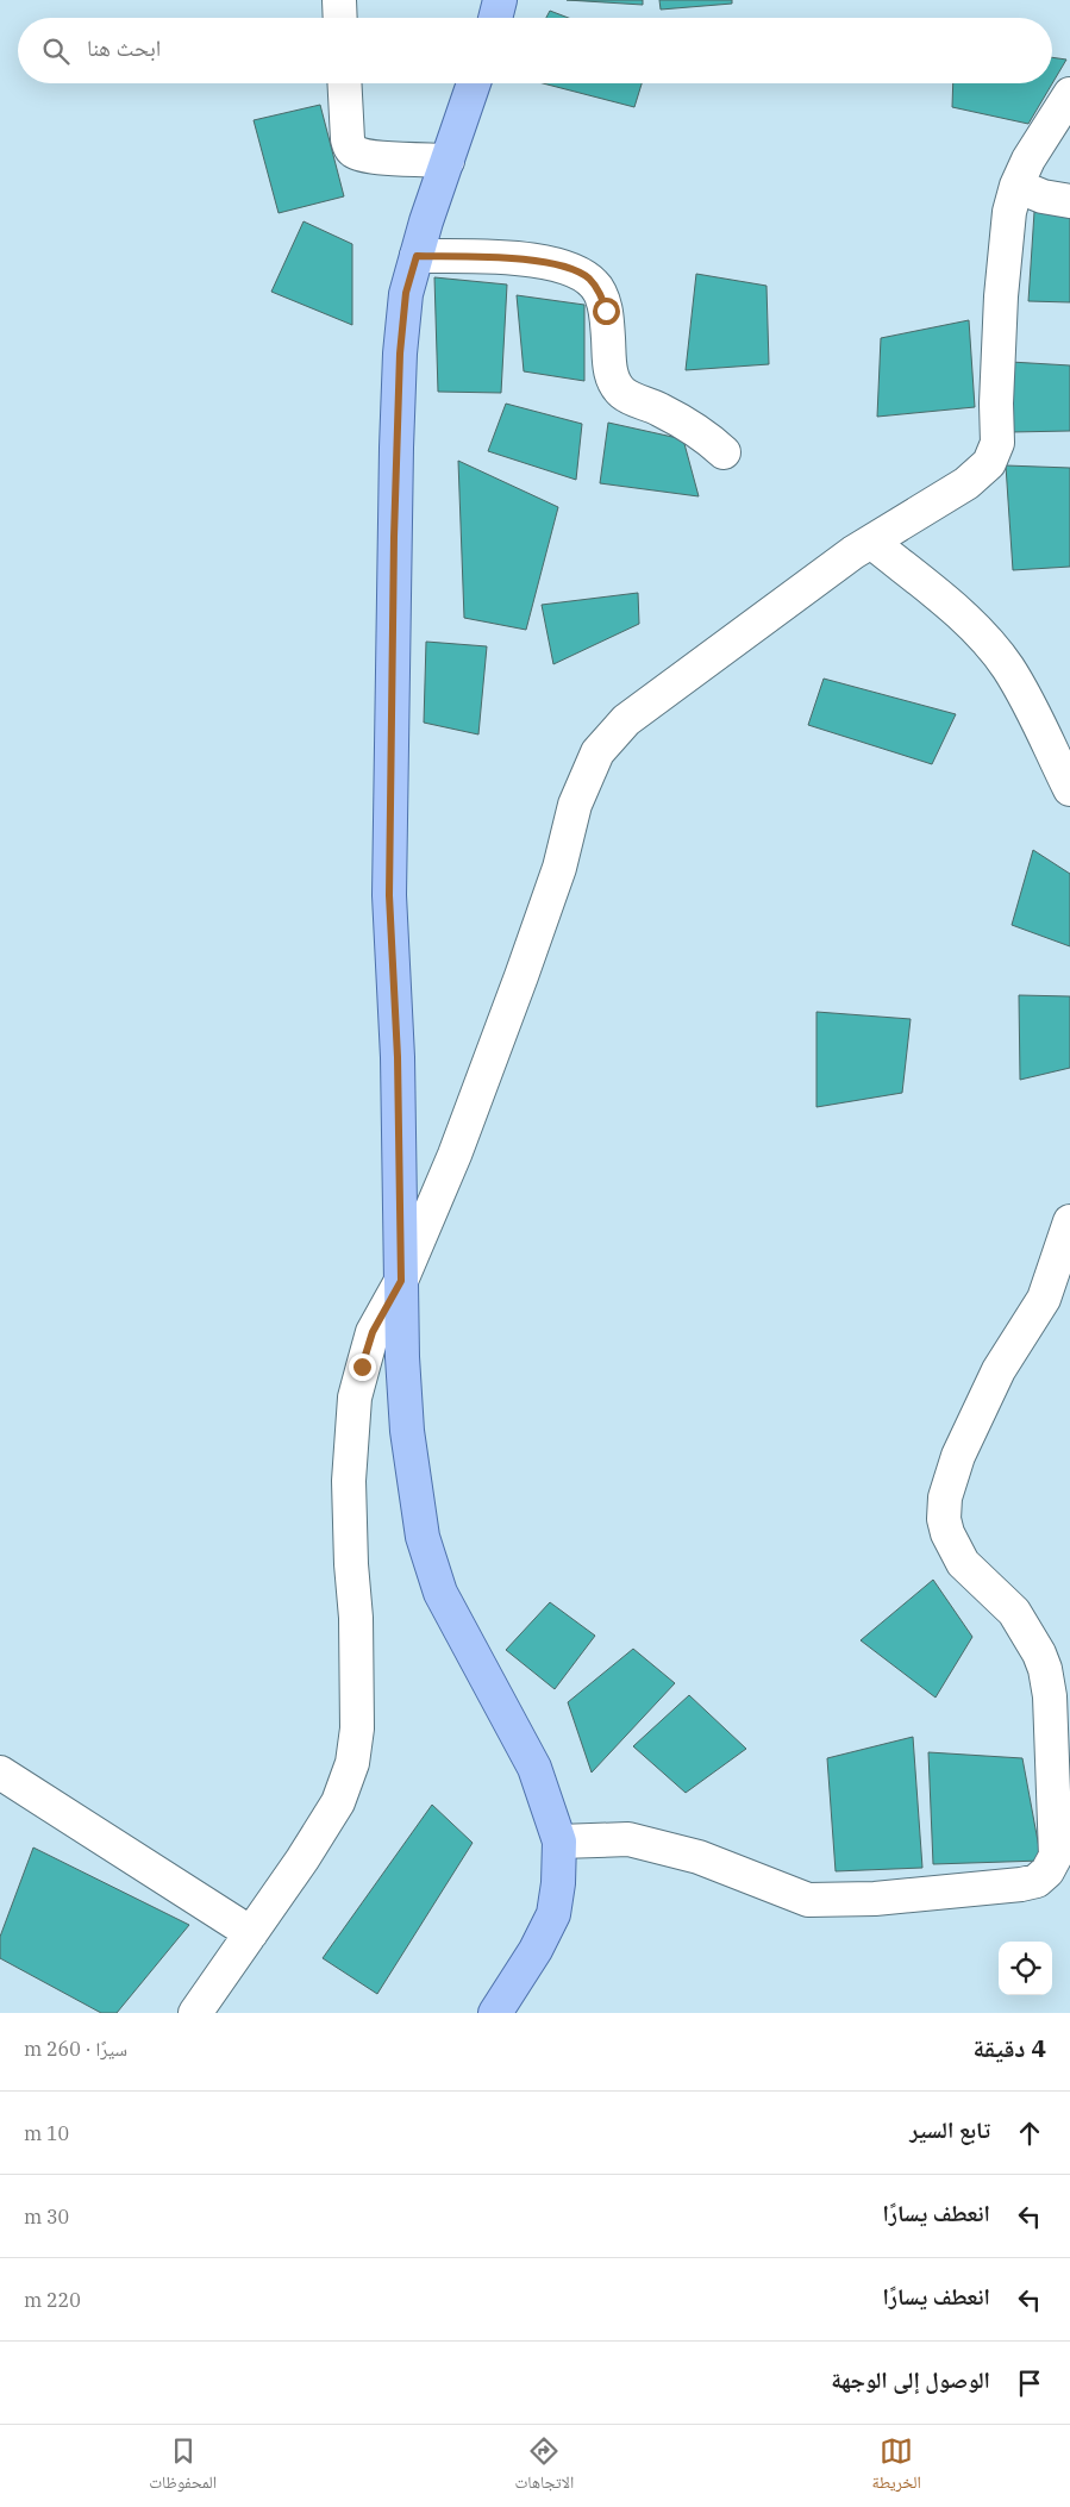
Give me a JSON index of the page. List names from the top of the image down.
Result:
{
  "page": {
    "search": "ابحث هنا",
    "heading": ["4 دقيقة", "سيرًا · 260 m"],
    "list": [
      ["تابع السير", "10 m"],
      ["انعطف يسارًا", "30 m"],
      ["انعطف يسارًا", "220 m"],
      "الوصول إلى الوجهة"
    ],
    "nav": ["الخريطة", "الاتجاهات", "المحفوظات"]
  }
}
